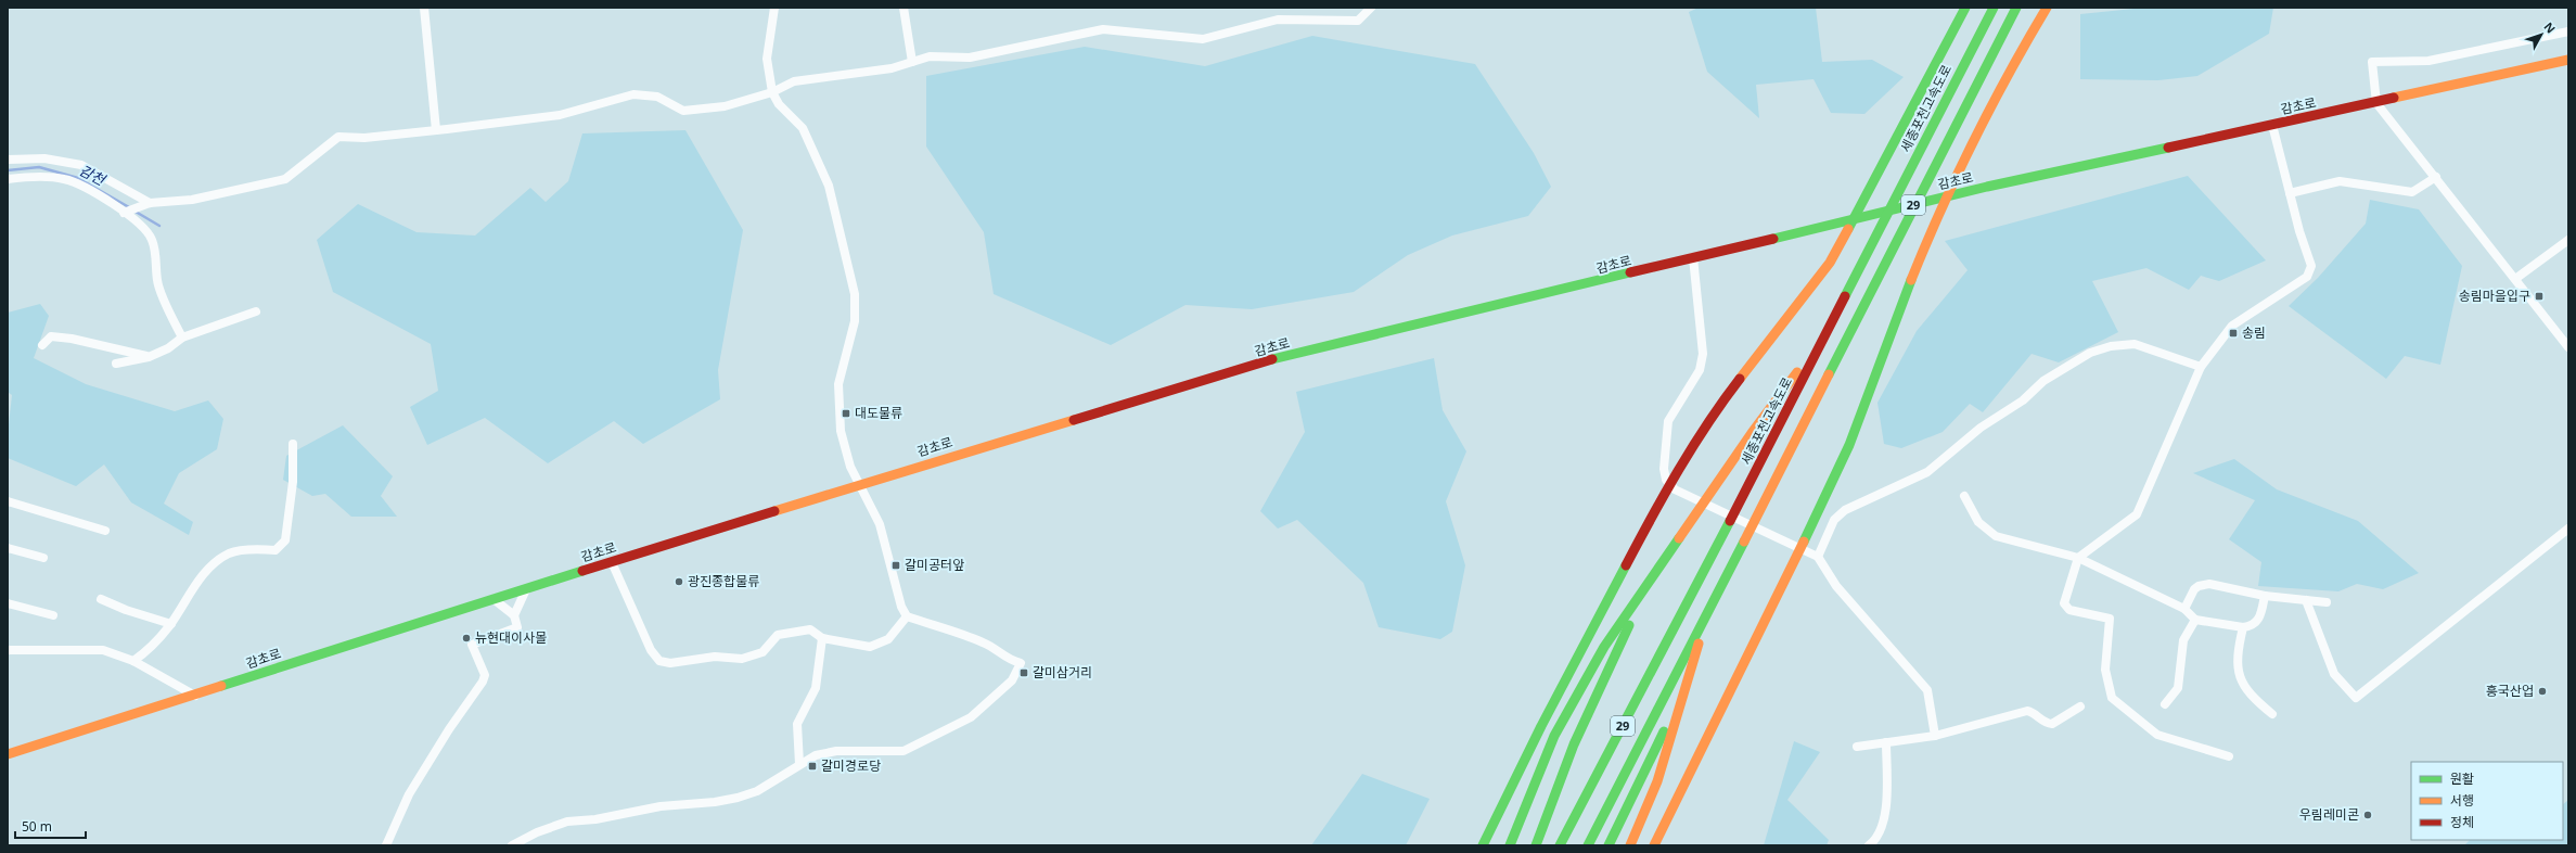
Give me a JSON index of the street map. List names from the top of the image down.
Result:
{
  "streets": {
    "main road": ["감초로", "세종포천고속도로", "29"]
  },
  "water": ["감천"],
  "places": {
    "transit": [
      "송림마을입구",
      "송림",
      "대도물류",
      "갈미공터앞",
      "갈미삼거리",
      "갈미경로당"
    ],
    "other": [
      "광진종합물류",
      "뉴현대이사몰",
      "흥국산업",
      "우림레미콘"
    ]
  },
  "legend": ["원활", "서행", "정체"],
  "scale_bar": "50 m",
  "north": "top right"
}
